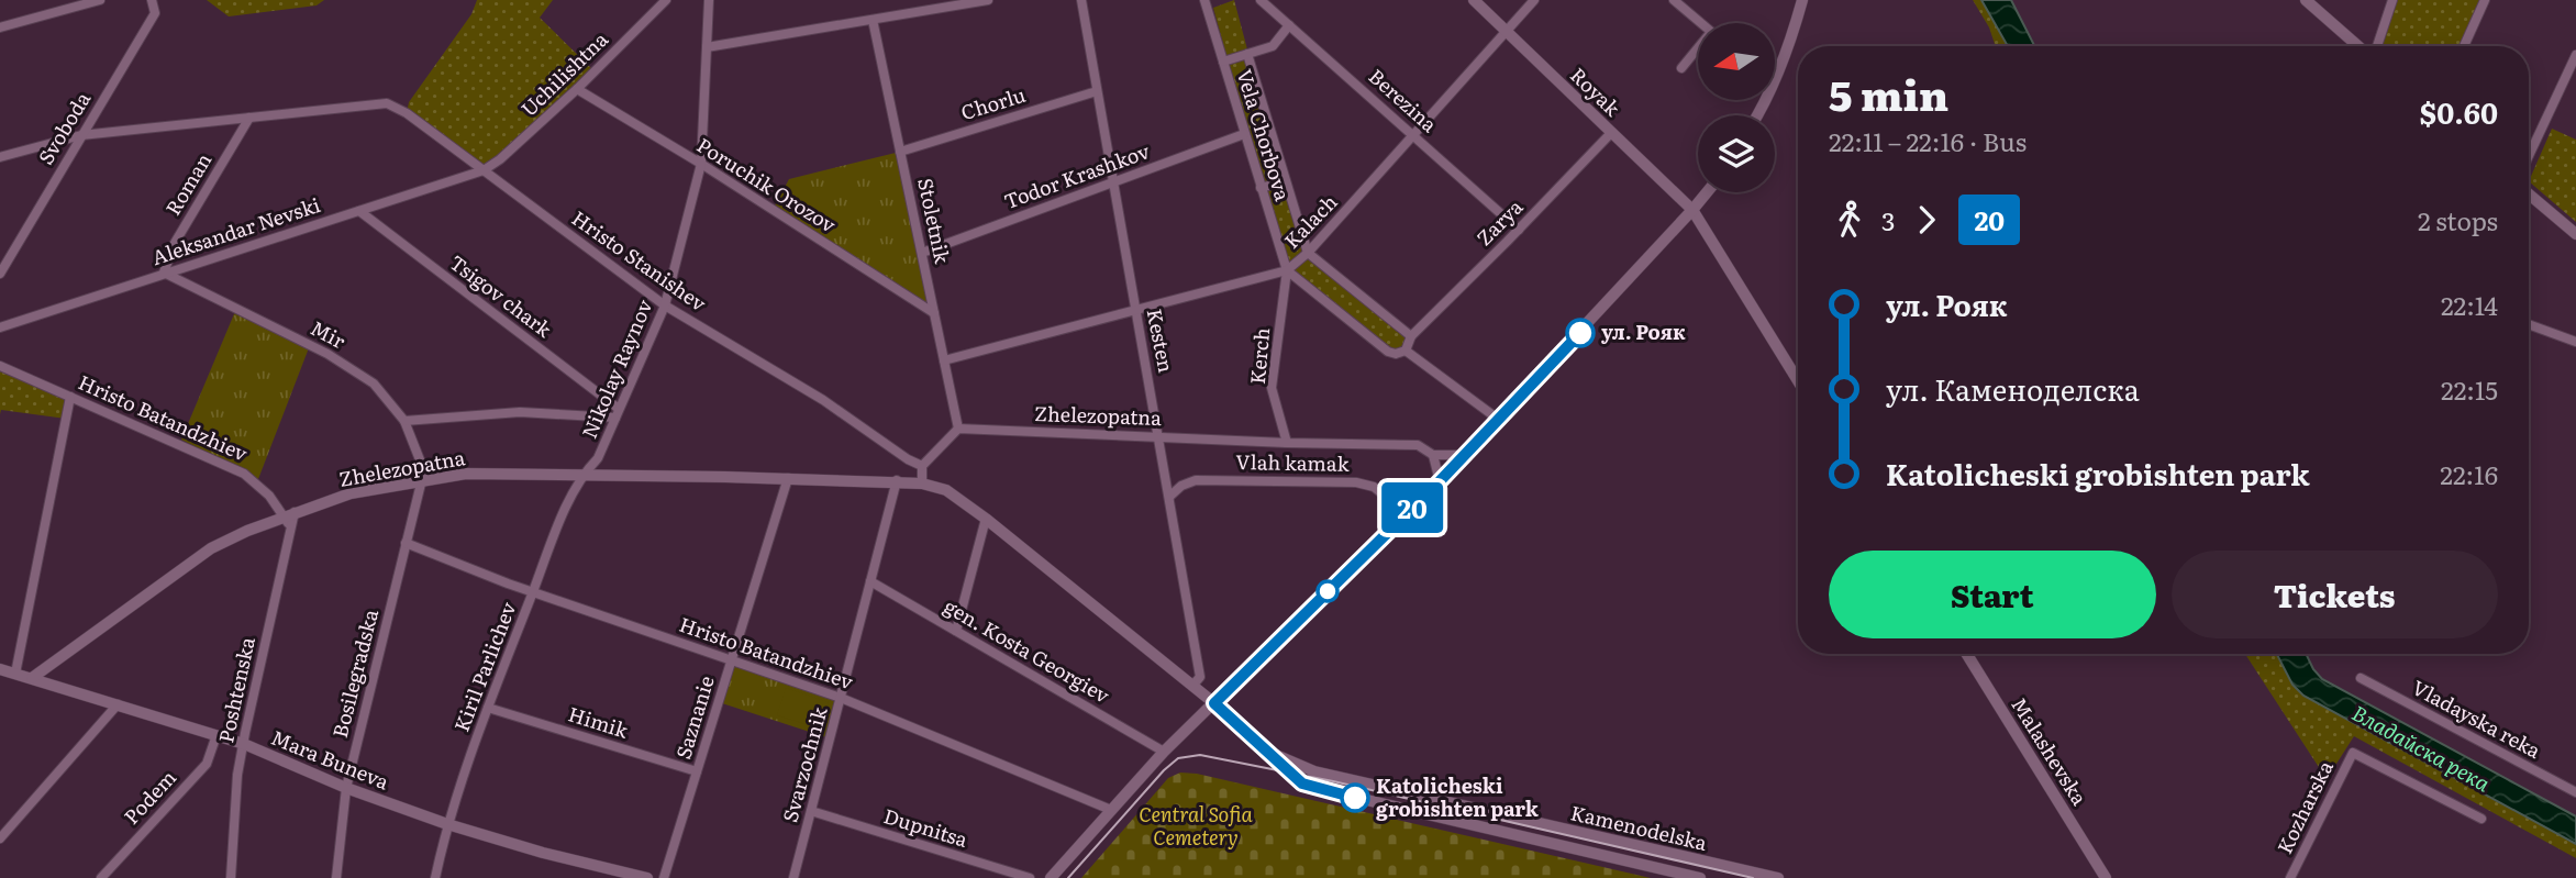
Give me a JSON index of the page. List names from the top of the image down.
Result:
{
  "streets": {
    "street": [
      "Uchilishtna",
      "Royak",
      "Berezina",
      "Chorlu",
      "Svoboda",
      "Vela Chorbova",
      "Todor Krashkov",
      "Roman",
      "Poruchik Orozov",
      "Stoletnik",
      "Kalach",
      "Zarya",
      "Aleksandar Nevski",
      "Hristo Stanishev",
      "Tsigov chark",
      "Mir",
      "Kesten",
      "Kerch",
      "Nikolay Raynov",
      "Zhelezopatna",
      "Hristo Batandzhiev",
      "Vlah kamak",
      "gen. Kosta Georgiev",
      "Kiril Parlichev",
      "Bosilegradska",
      "Poshtenska",
      "Saznanie",
      "Vladayska reka",
      "Himik",
      "Malashevska",
      "Mara Buneva",
      "Svarzochnik",
      "Podem",
      "Kozharska",
      "Dupnitsa",
      "Kamenodelska"
    ]
  },
  "crossings": [
    ["Uchilishtna", "Poruchik Orozov"],
    ["Uchilishtna", "Aleksandar Nevski"],
    ["Uchilishtna", "Hristo Stanishev"],
    ["Royak", "Kalach"],
    ["Royak", "Zarya"],
    ["Berezina", "Kalach"],
    ["Berezina", "Zarya"],
    ["Chorlu", "Stoletnik"],
    ["Chorlu", "Kesten"],
    ["Svoboda", "Hristo Stanishev"],
    ["Vela Chorbova", "Todor Krashkov"],
    ["Vela Chorbova", "Kalach"],
    ["Vela Chorbova", "Kerch"],
    ["Todor Krashkov", "Stoletnik"],
    ["Todor Krashkov", "Kesten"],
    ["Roman", "Aleksandar Nevski"],
    ["Roman", "Hristo Stanishev"],
    ["Roman", "Mir"],
    ["Poruchik Orozov", "Stoletnik"],
    ["Poruchik Orozov", "Nikolay Raynov"],
    ["Stoletnik", "Kalach"],
    ["Stoletnik", "Zhelezopatna"],
    ["Kalach", "Kesten"],
    ["Kalach", "Kerch"],
    ["Aleksandar Nevski", "Hristo Stanishev"],
    ["Aleksandar Nevski", "Tsigov chark"],
    ["Aleksandar Nevski", "Mir"],
    ["Hristo Stanishev", "Nikolay Raynov"],
    ["Tsigov chark", "Nikolay Raynov"],
    ["Mir", "Zhelezopatna"],
    ["Mir", "Bosilegradska"],
    ["Kesten", "Zhelezopatna"],
    ["Kesten", "Vlah kamak"],
    ["Kerch", "Zhelezopatna"],
    ["Kerch", "Vlah kamak"],
    ["Nikolay Raynov", "Zhelezopatna"],
    ["Nikolay Raynov", "Kiril Parlichev"],
    ["Zhelezopatna", "Hristo Batandzhiev"],
    ["Zhelezopatna", "Vlah kamak"],
    ["Zhelezopatna", "Kiril Parlichev"],
    ["Zhelezopatna", "Bosilegradska"],
    ["Zhelezopatna", "Poshtenska"],
    ["Zhelezopatna", "Saznanie"],
    ["Zhelezopatna", "Mara Buneva"],
    ["Zhelezopatna", "Svarzochnik"],
    ["Hristo Batandzhiev", "Kiril Parlichev"],
    ["Hristo Batandzhiev", "Bosilegradska"],
    ["Hristo Batandzhiev", "Poshtenska"],
    ["Hristo Batandzhiev", "Saznanie"],
    ["Hristo Batandzhiev", "Svarzochnik"],
    ["gen. Kosta Georgiev", "Svarzochnik"],
    ["Kiril Parlichev", "Himik"],
    ["Kiril Parlichev", "Mara Buneva"],
    ["Bosilegradska", "Mara Buneva"],
    ["Poshtenska", "Mara Buneva"],
    ["Saznanie", "Himik"],
    ["Mara Buneva", "Podem"],
    ["Svarzochnik", "Dupnitsa"]
  ],
  "water": ["Владайска река"],
  "parks": ["Central Sofia Cemetery"],
  "places": ["ул. Рояк", "Katolicheski grobishten park"],
  "lines": ["bus line 20"],
  "north": "left",
  "page": {
    "on_map": "20",
    "heading": ["5 min", "22:11 – 22:16 · Bus", "$0.60"],
    "legs": ["3", "20", "2 stops"],
    "list": [
      {
        "name": "ул. Рояк",
        "value": "22:14"
      },
      {
        "name": "ул. Каменоделска",
        "value": "22:15"
      },
      {
        "name": "Katolicheski grobishten park",
        "value": "22:16"
      }
    ],
    "buttons": ["Start", "Tickets"]
  }
}
